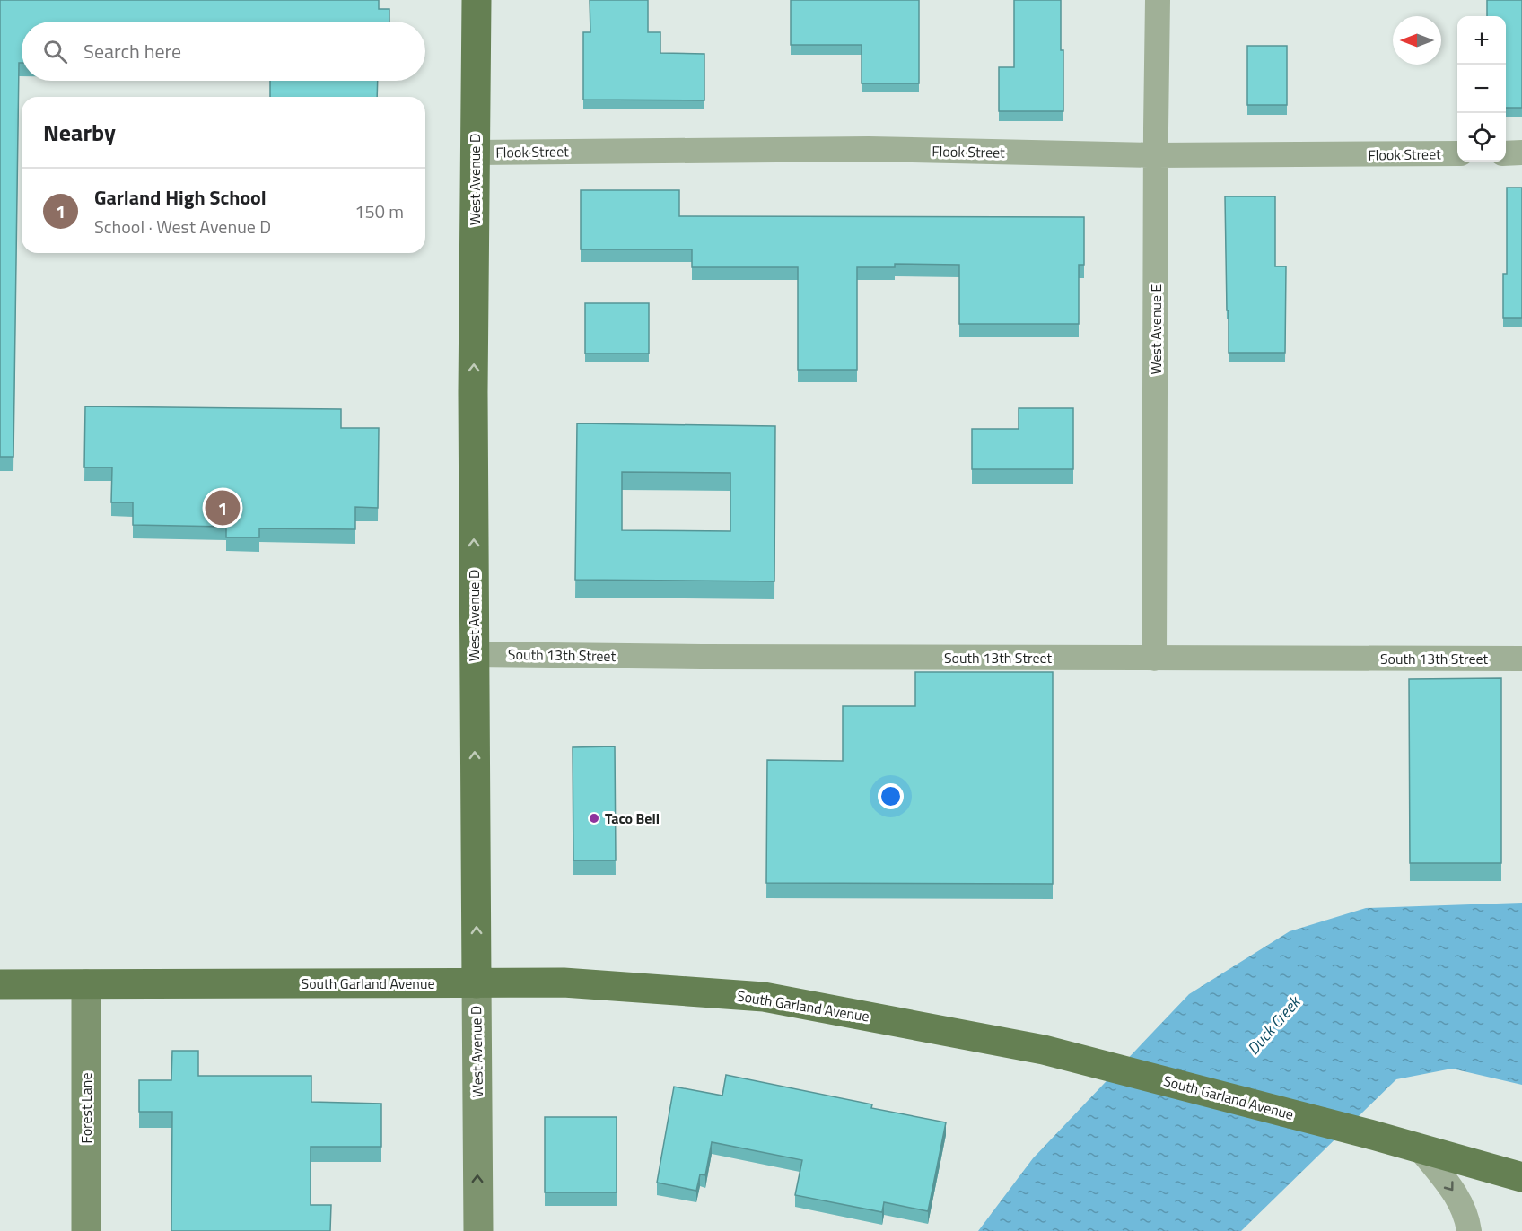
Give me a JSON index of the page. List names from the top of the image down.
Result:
{
  "streets": {
    "main road": ["West Avenue D", "South Garland Avenue", "Forest Lane"],
    "street": ["Flook Street", "West Avenue E", "South 13th Street"]
  },
  "crossings": [
    ["Flook Street", "West Avenue D"],
    ["Flook Street", "West Avenue E"],
    ["West Avenue D", "South 13th Street"],
    ["West Avenue D", "South Garland Avenue"],
    ["West Avenue E", "South 13th Street"],
    ["South Garland Avenue", "Forest Lane"]
  ],
  "one_way": ["West Avenue D"],
  "water": ["Duck Creek"],
  "places": ["Taco Bell"],
  "north": "left",
  "page": {
    "map_buttons": ["+", "−"],
    "search": "Search here",
    "heading": "Nearby",
    "list": [
      {
        "mark": "1",
        "name": "Garland High School",
        "note": "School · West Avenue D",
        "value": "150 m"
      }
    ],
    "pins": "1"
  }
}
